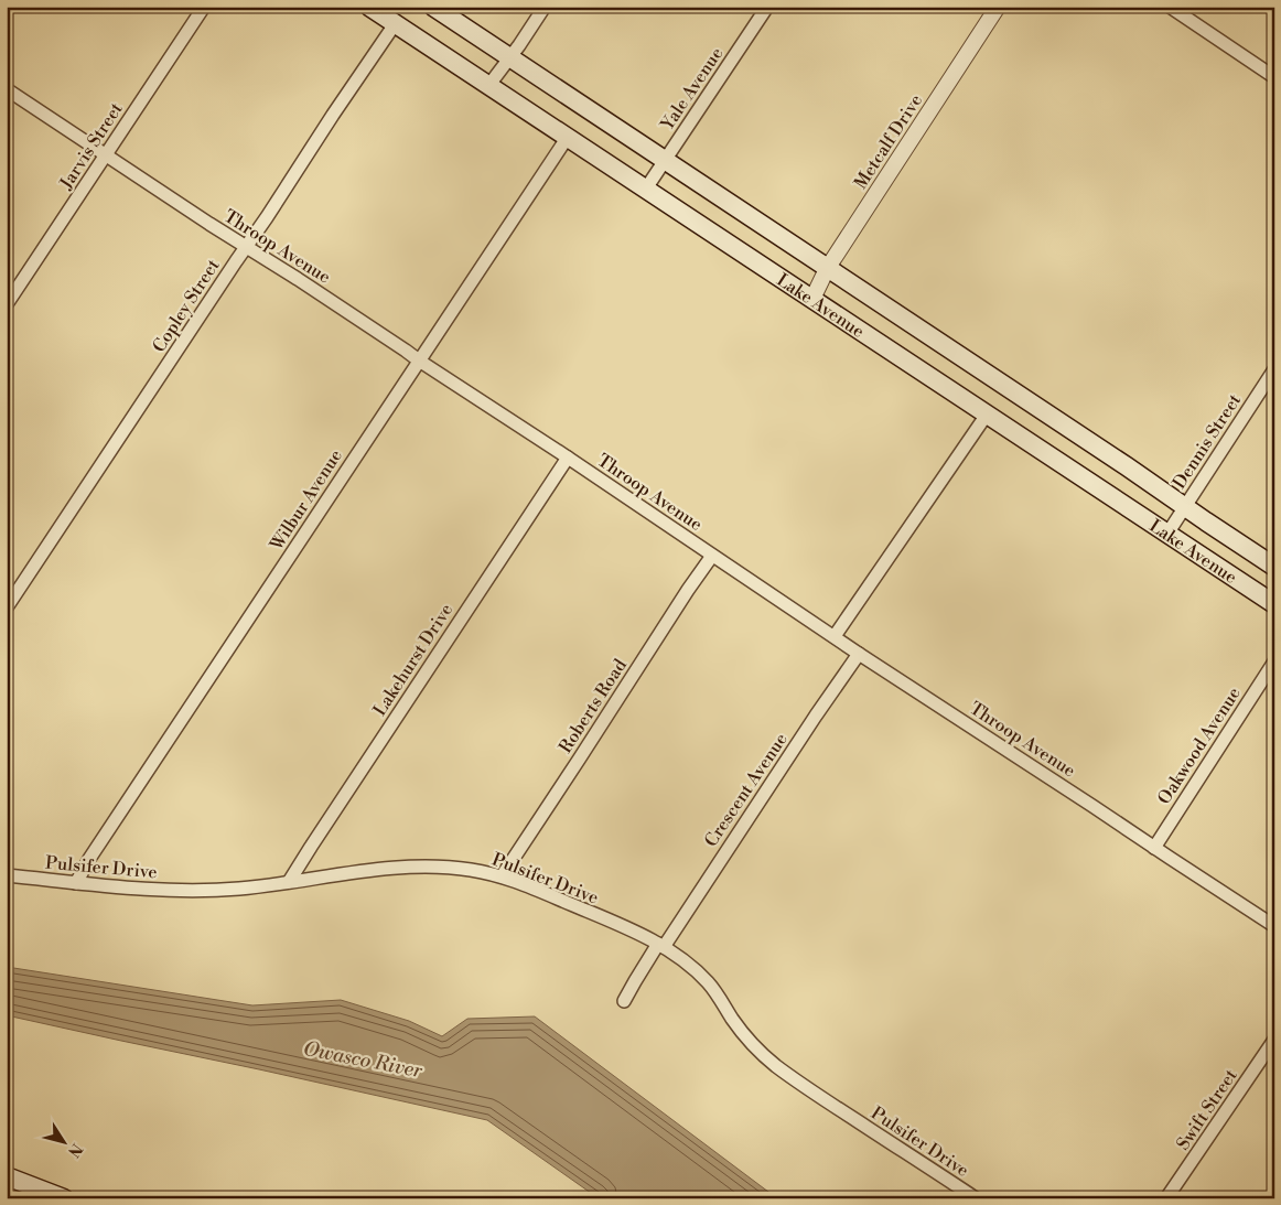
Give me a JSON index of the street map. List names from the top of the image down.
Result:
{
  "streets": {
    "main road": ["Lake Avenue"],
    "street": [
      "Yale Avenue",
      "Metcalf Drive",
      "Jarvis Street",
      "Throop Avenue",
      "Copley Street",
      "Dennis Street",
      "Wilbur Avenue",
      "Lakehurst Drive",
      "Roberts Road",
      "Oakwood Avenue",
      "Crescent Avenue",
      "Pulsifer Drive",
      "Swift Street"
    ]
  },
  "crossings": [
    ["Yale Avenue", "Lake Avenue"],
    ["Metcalf Drive", "Lake Avenue"],
    ["Jarvis Street", "Throop Avenue"],
    ["Throop Avenue", "Copley Street"],
    ["Throop Avenue", "Wilbur Avenue"],
    ["Throop Avenue", "Lakehurst Drive"],
    ["Throop Avenue", "Roberts Road"],
    ["Throop Avenue", "Oakwood Avenue"],
    ["Throop Avenue", "Crescent Avenue"],
    ["Copley Street", "Lake Avenue"],
    ["Lake Avenue", "Dennis Street"],
    ["Lake Avenue", "Wilbur Avenue"],
    ["Wilbur Avenue", "Pulsifer Drive"],
    ["Lakehurst Drive", "Pulsifer Drive"],
    ["Roberts Road", "Pulsifer Drive"],
    ["Crescent Avenue", "Pulsifer Drive"]
  ],
  "water": ["Owasco River"],
  "north": "bottom right"
}
